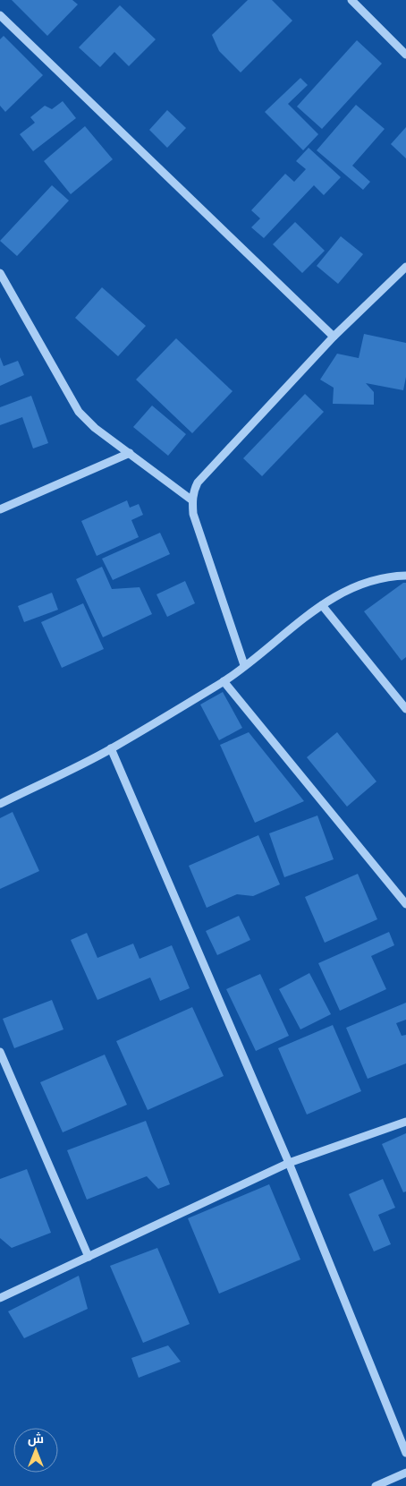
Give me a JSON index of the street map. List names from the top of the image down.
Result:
{
  "north": "top"
}
